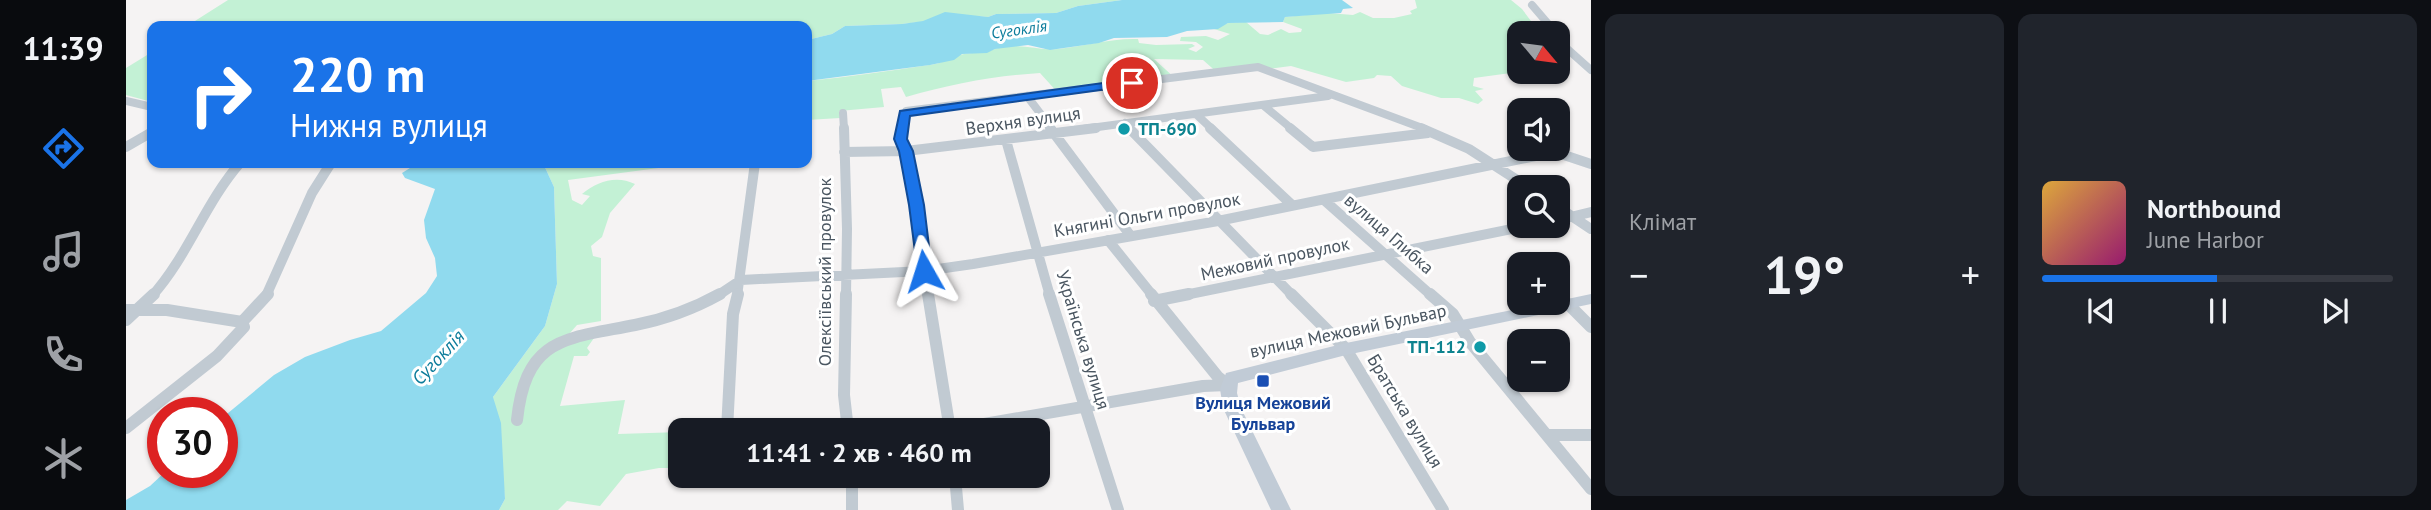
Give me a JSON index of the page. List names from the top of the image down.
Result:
{
  "streets": {
    "street": [
      "Верхня вулиця",
      "Княгині Ольги провулок",
      "вулиця Глибка",
      "Межовий провулок",
      "Олексіївський провулок",
      "вулиця Межовий Бульвар",
      "Українська вулиця",
      "Братська вулиця"
    ]
  },
  "crossings": [
    ["Верхня вулиця", "Олексіївський провулок"],
    ["Верхня вулиця", "Українська вулиця"],
    ["Верхня вулиця", "Братська вулиця"],
    ["Княгині Ольги провулок", "вулиця Глибка"],
    ["Княгині Ольги провулок", "Олексіївський провулок"],
    ["Княгині Ольги провулок", "Українська вулиця"],
    ["Княгині Ольги провулок", "Братська вулиця"],
    ["вулиця Глибка", "Межовий провулок"],
    ["вулиця Глибка", "вулиця Межовий Бульвар"],
    ["Межовий провулок", "Братська вулиця"],
    ["вулиця Межовий Бульвар", "Українська вулиця"],
    ["вулиця Межовий Бульвар", "Братська вулиця"]
  ],
  "water": ["Сугоклія"],
  "places": {
    "other": ["ТП-690", "ТП-112"],
    "transit": ["Вулиця Межовий Бульвар"]
  },
  "north": "bottom right",
  "page": {
    "tabs": "11:39",
    "tile": "Клімат",
    "map_buttons": ["+", "−"],
    "turn": ["220 m", "Нижня вулиця"],
    "song": ["Northbound", "June Harbor"],
    "heat": ["−", "19°", "+"],
    "limit": "30",
    "trip": "11:41 · 2 хв · 460 m"
  }
}
